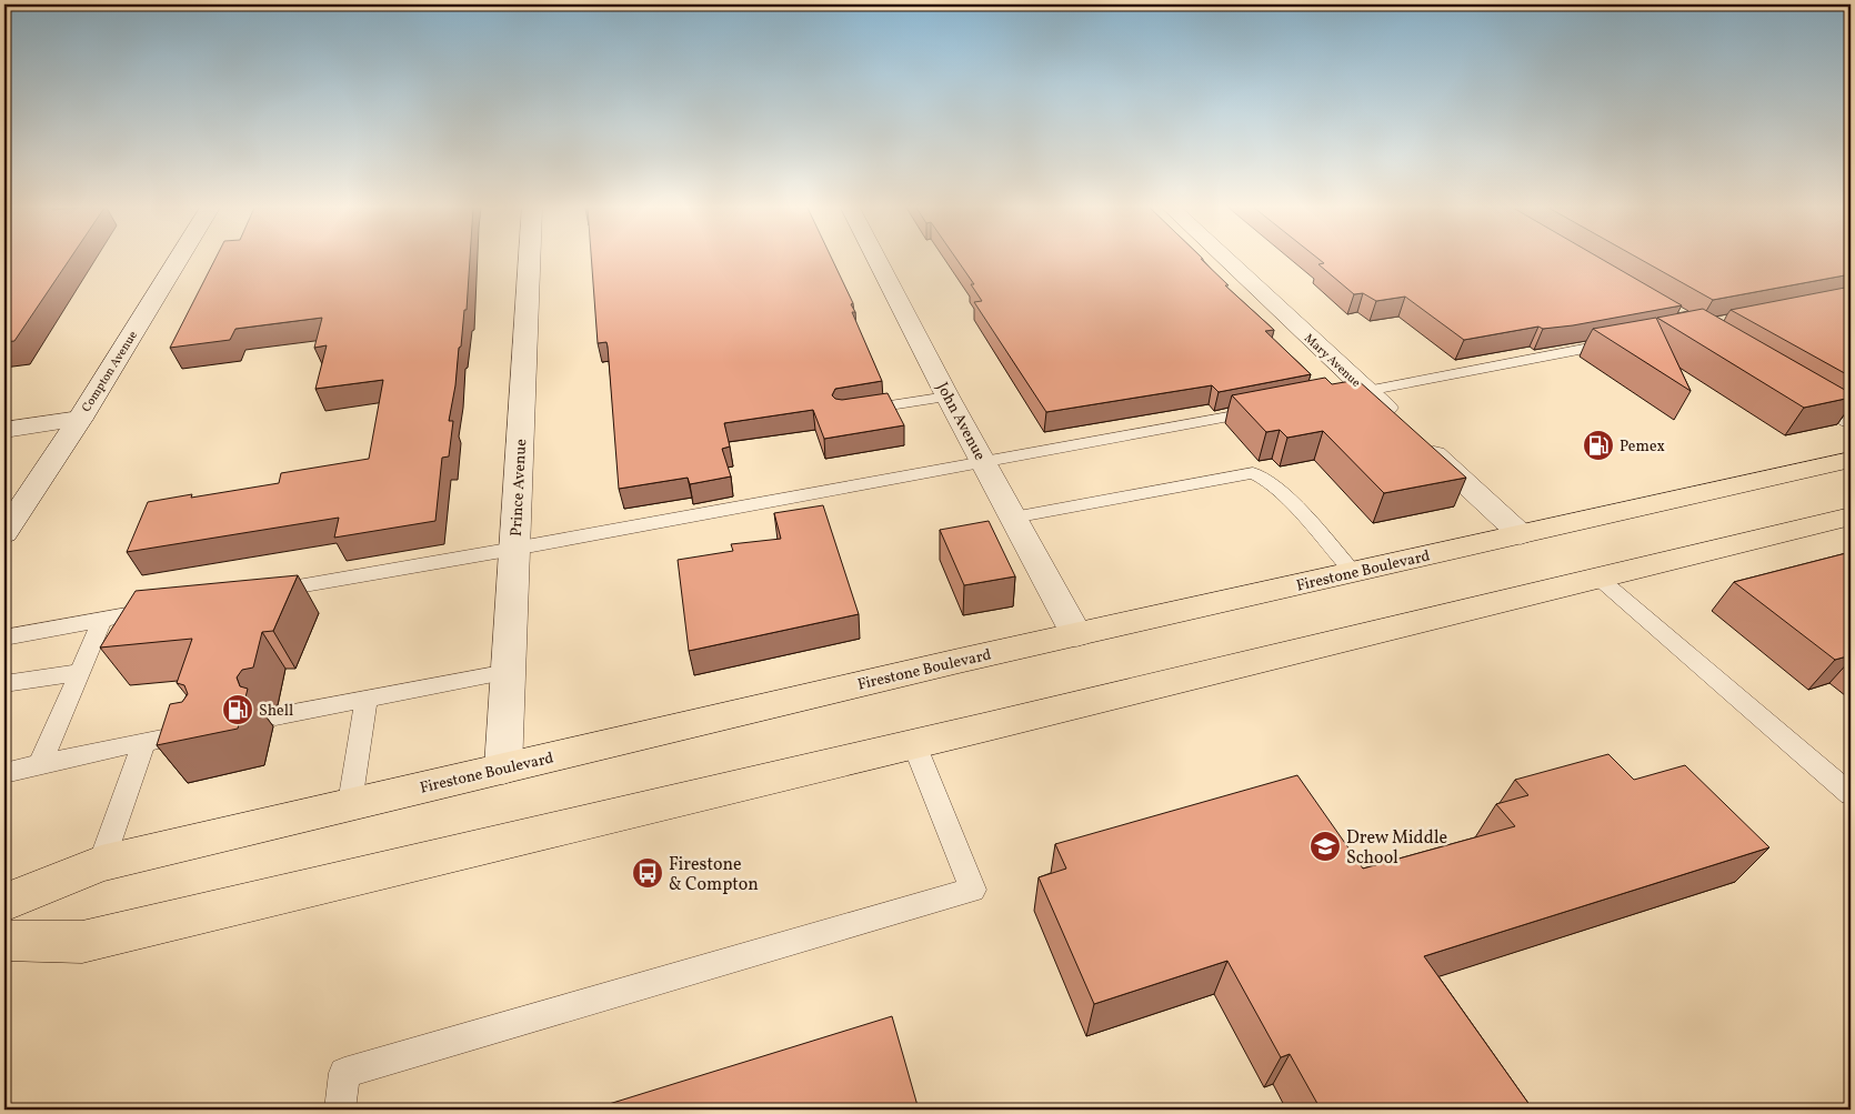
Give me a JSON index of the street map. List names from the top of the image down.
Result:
{
  "streets": {
    "main road": ["Firestone Boulevard"],
    "street": [
      "Mary Avenue",
      "Compton Avenue",
      "John Avenue",
      "Prince Avenue"
    ]
  },
  "crossings": [
    ["Mary Avenue", "Firestone Boulevard"],
    ["John Avenue", "Firestone Boulevard"],
    ["Prince Avenue", "Firestone Boulevard"]
  ],
  "places": {
    "fuel station": ["Pemex", "Shell"],
    "school or university": ["Drew Middle School"],
    "bus stop": ["Firestone & Compton"]
  }
}
